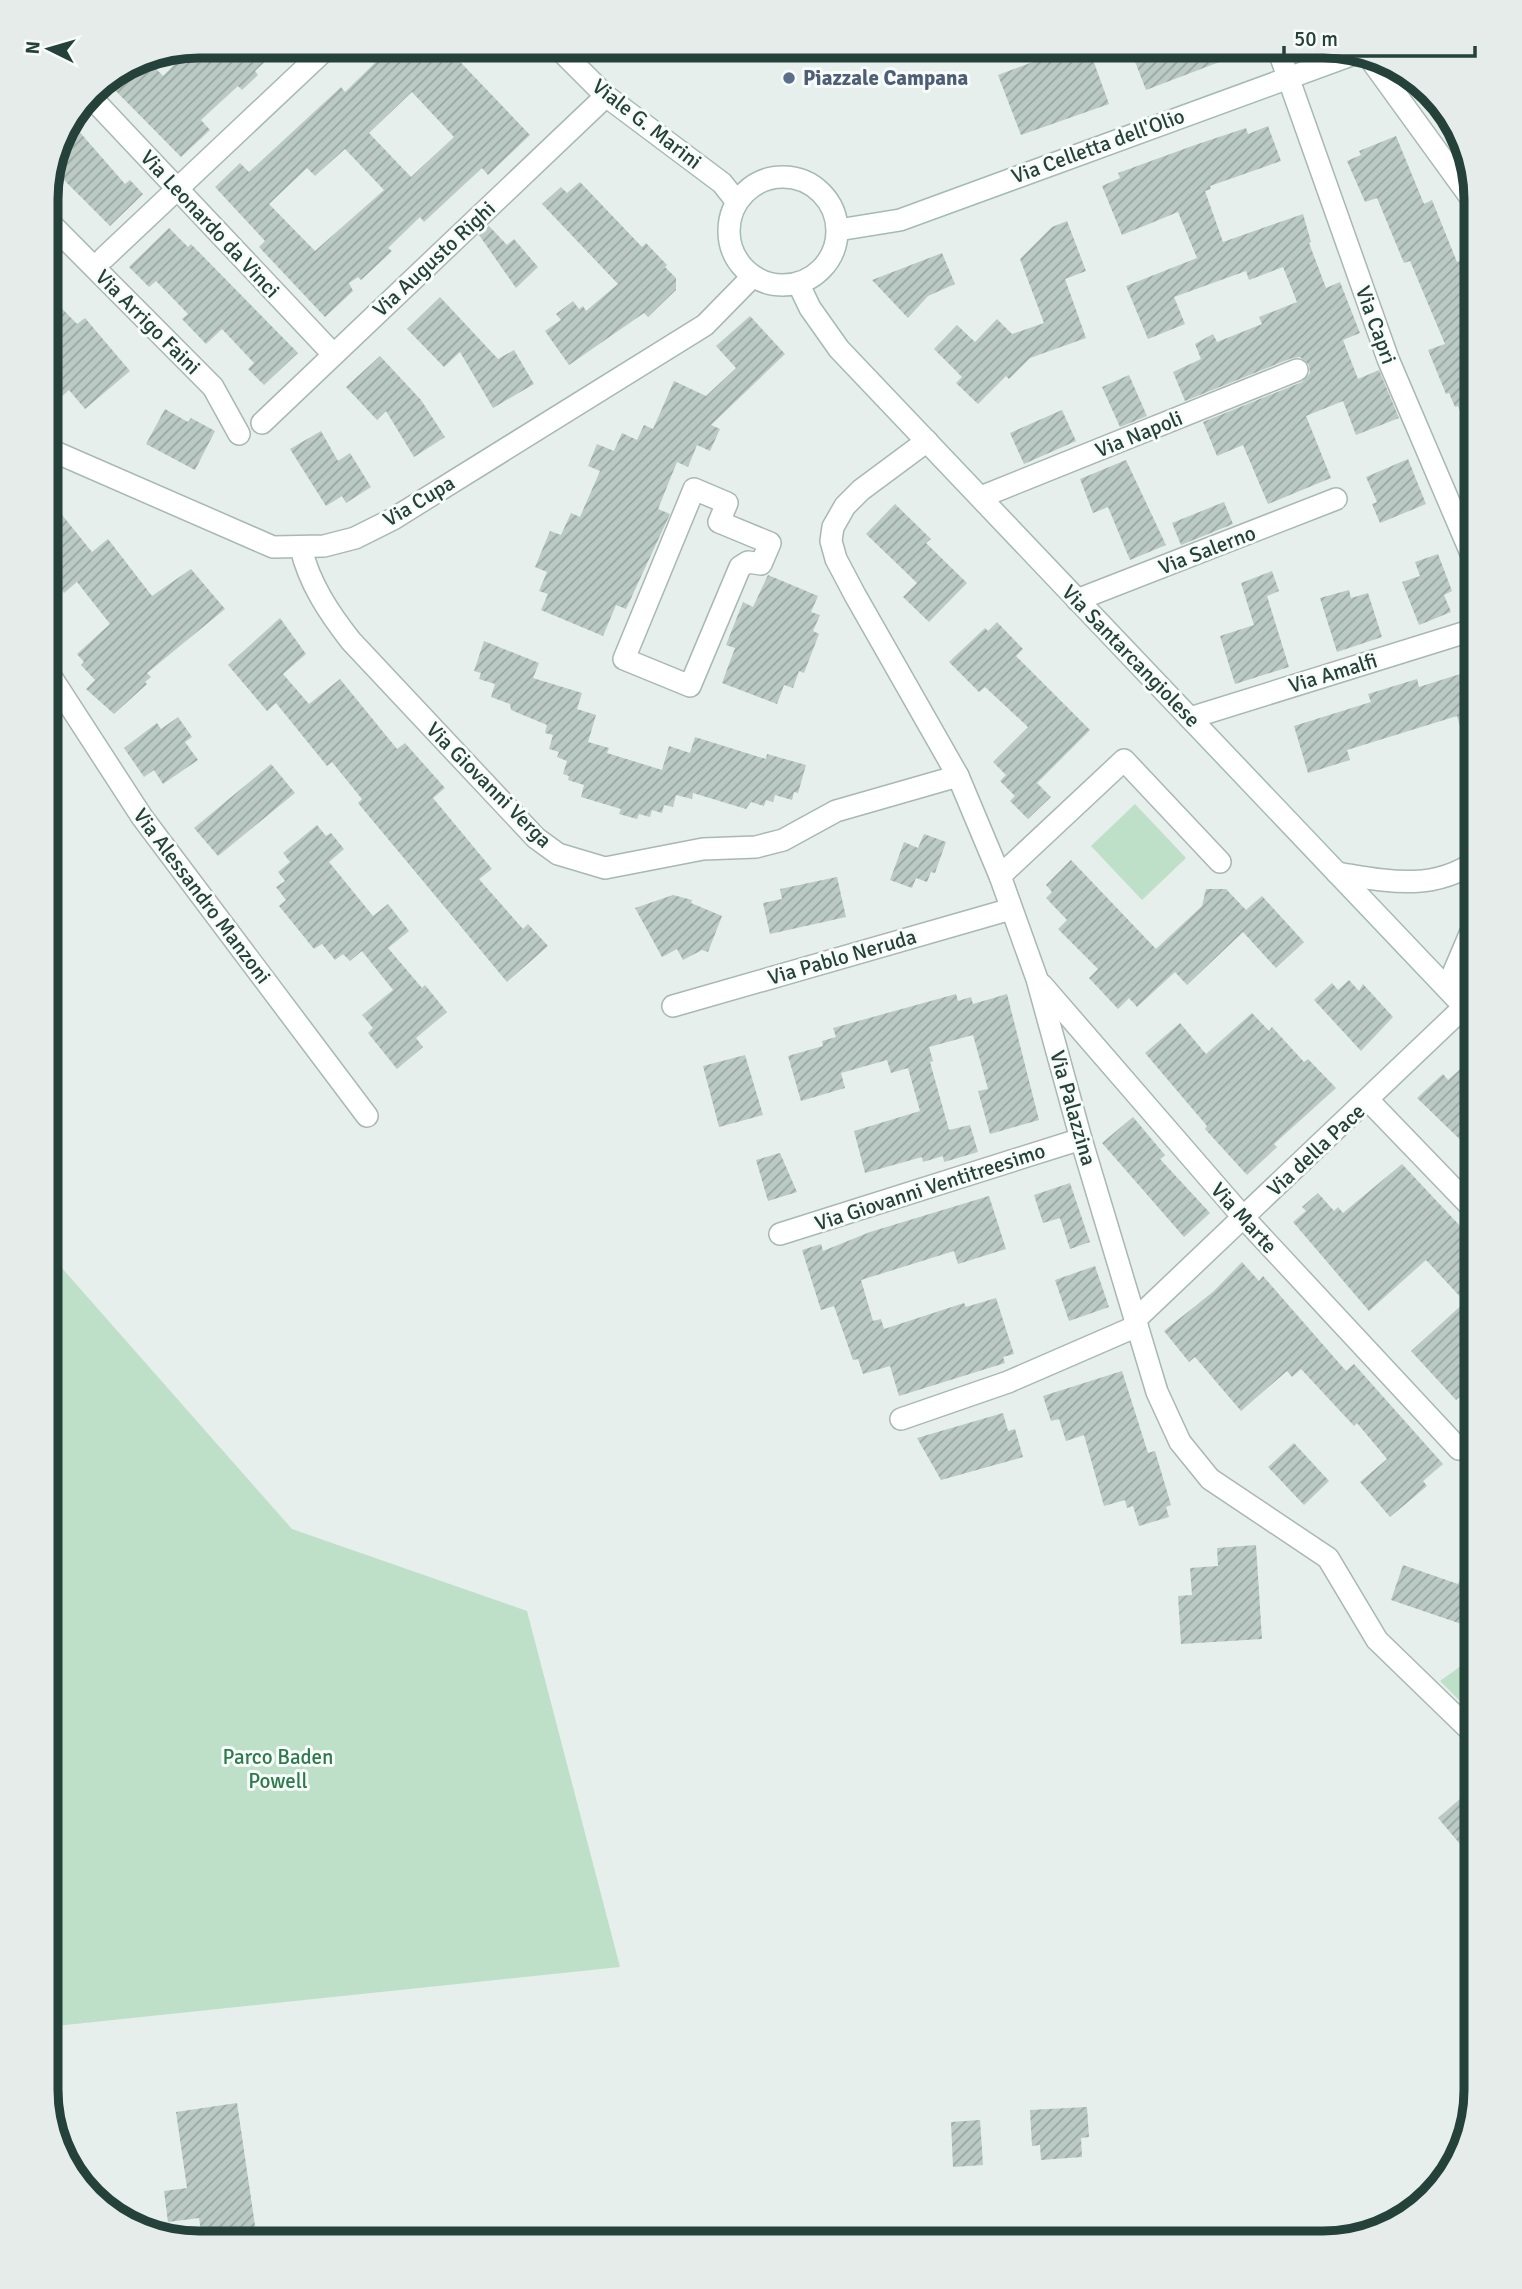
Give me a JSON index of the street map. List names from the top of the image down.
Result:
{
  "streets": {
    "street": [
      "Viale G. Marini",
      "Via Celletta dell'Olio",
      "Via Leonardo da Vinci",
      "Via Augusto Righi",
      "Via Arrigo Faini",
      "Via Capri",
      "Via Napoli",
      "Via Cupa",
      "Via Salerno",
      "Via Santarcangiolese",
      "Via Amalfi",
      "Via Giovanni Verga",
      "Via Alessandro Manzoni",
      "Via Pablo Neruda",
      "Via Palazzina",
      "Via della Pace",
      "Via Giovanni Ventitreesimo",
      "Via Marte"
    ]
  },
  "crossings": [
    ["Viale G. Marini", "Via Celletta dell'Olio"],
    ["Viale G. Marini", "Via Augusto Righi"],
    ["Viale G. Marini", "Via Cupa"],
    ["Viale G. Marini", "Via Santarcangiolese"],
    ["Via Celletta dell'Olio", "Via Capri"],
    ["Via Celletta dell'Olio", "Via Cupa"],
    ["Via Celletta dell'Olio", "Via Santarcangiolese"],
    ["Via Leonardo da Vinci", "Via Augusto Righi"],
    ["Via Napoli", "Via Santarcangiolese"],
    ["Via Cupa", "Via Santarcangiolese"],
    ["Via Cupa", "Via Giovanni Verga"],
    ["Via Salerno", "Via Santarcangiolese"],
    ["Via Santarcangiolese", "Via Amalfi"],
    ["Via Santarcangiolese", "Via Palazzina"],
    ["Via Giovanni Verga", "Via Palazzina"],
    ["Via Pablo Neruda", "Via Palazzina"],
    ["Via Palazzina", "Via della Pace"],
    ["Via Palazzina", "Via Giovanni Ventitreesimo"],
    ["Via Palazzina", "Via Marte"],
    ["Via della Pace", "Via Marte"]
  ],
  "parks": ["Parco Baden Powell"],
  "places": ["Piazzale Campana"],
  "scale_bar": "50 m",
  "north": "left"
}
